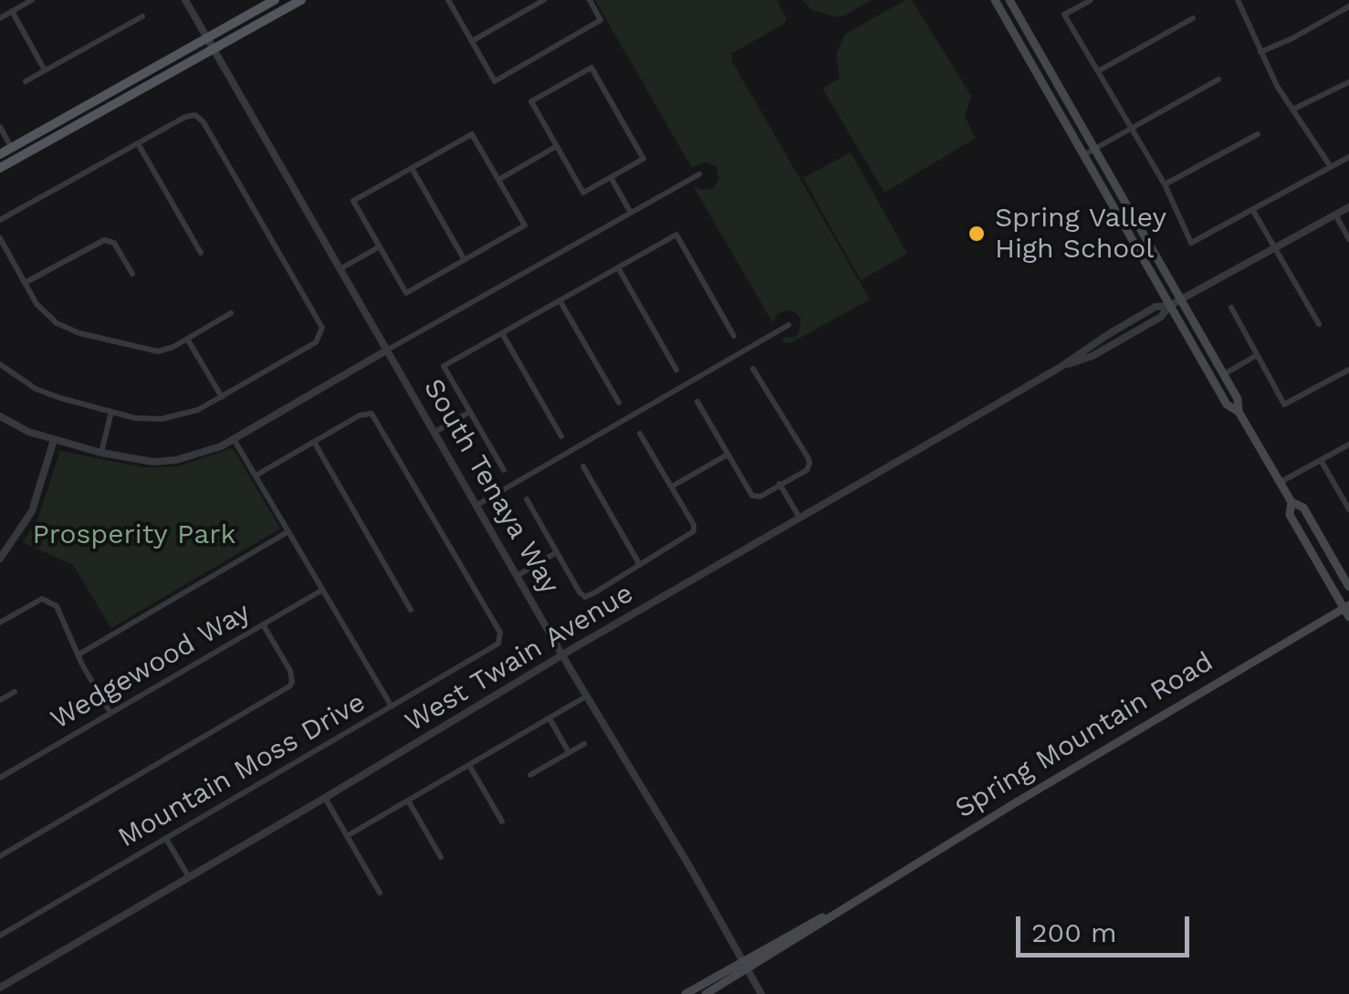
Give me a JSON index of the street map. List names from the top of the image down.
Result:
{
  "streets": {
    "main road": ["Spring Mountain Road"],
    "street": [
      "South Tenaya Way",
      "West Twain Avenue",
      "Wedgewood Way",
      "Mountain Moss Drive"
    ]
  },
  "crossings": [
    ["South Tenaya Way", "West Twain Avenue"],
    ["South Tenaya Way", "Spring Mountain Road"]
  ],
  "parks": ["Prosperity Park"],
  "places": ["Spring Valley High School"],
  "scale_bar": "200 m"
}
